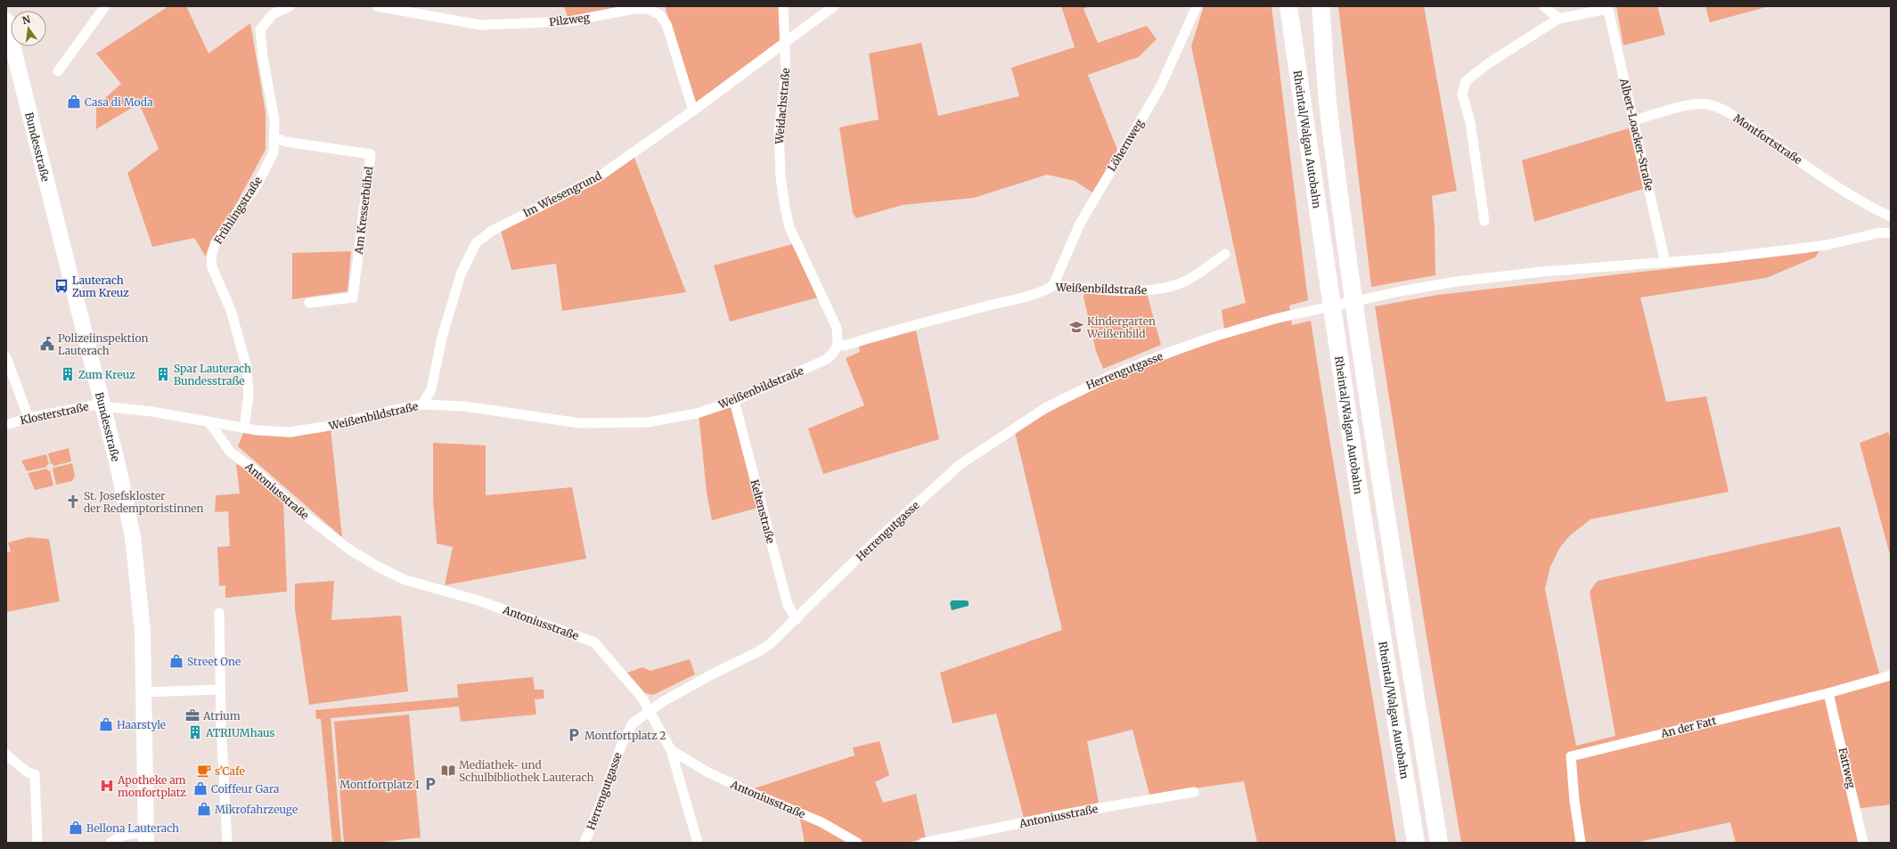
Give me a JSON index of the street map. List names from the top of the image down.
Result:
{
  "streets": {
    "highway": ["Rheintal/Walgau Autobahn"],
    "main road": ["Bundesstraße"],
    "street": [
      "Pilzweg",
      "Weidachstraße",
      "Albert-Loacker-Straße",
      "Montfortstraße",
      "Löhernweg",
      "Im Wiesengrund",
      "Frühlingstraße",
      "Am Kresserbühel",
      "Weißenbildstraße",
      "Herrengutgasse",
      "Klosterstraße",
      "Antoniusstraße",
      "Keltenstraße",
      "An der Fatt",
      "Fattweg"
    ]
  },
  "crossings": [
    ["Pilzweg", "Im Wiesengrund"],
    ["Weidachstraße", "Im Wiesengrund"],
    ["Weidachstraße", "Weißenbildstraße"],
    ["Albert-Loacker-Straße", "Montfortstraße"],
    ["Albert-Loacker-Straße", "Herrengutgasse"],
    ["Löhernweg", "Weißenbildstraße"],
    ["Bundesstraße", "Weißenbildstraße"],
    ["Bundesstraße", "Klosterstraße"],
    ["Im Wiesengrund", "Weißenbildstraße"],
    ["Frühlingstraße", "Am Kresserbühel"],
    ["Frühlingstraße", "Weißenbildstraße"],
    ["Weißenbildstraße", "Klosterstraße"],
    ["Weißenbildstraße", "Antoniusstraße"],
    ["Weißenbildstraße", "Keltenstraße"],
    ["Herrengutgasse", "Antoniusstraße"],
    ["Herrengutgasse", "Keltenstraße"],
    ["An der Fatt", "Fattweg"]
  ],
  "places": {
    "shop": [
      "Casa di Moda",
      "Street One",
      "Haarstyle",
      "Coiffeur Gara",
      "Mikrofahrzeuge",
      "Bellona Lauterach"
    ],
    "bus stop": ["Lauterach Zum Kreuz"],
    "school or university": ["Kindergarten Weißenbild"],
    "public building": ["Polizeiinspektion Lauterach"],
    "building": ["Zum Kreuz", "Spar Lauterach Bundesstraße", "ATRIUMhaus"],
    "church": ["St. Josefskloster der Redemptoristinnen"],
    "office": ["Atrium"],
    "parking": ["Montfortplatz 2", "Montfortplatz 1"],
    "cafe": ["s'Cafe"],
    "library": ["Mediathek- und Schulbibliothek Lauterach"],
    "hospital": ["Apotheke am monfortplatz"]
  },
  "north": "top"
}
